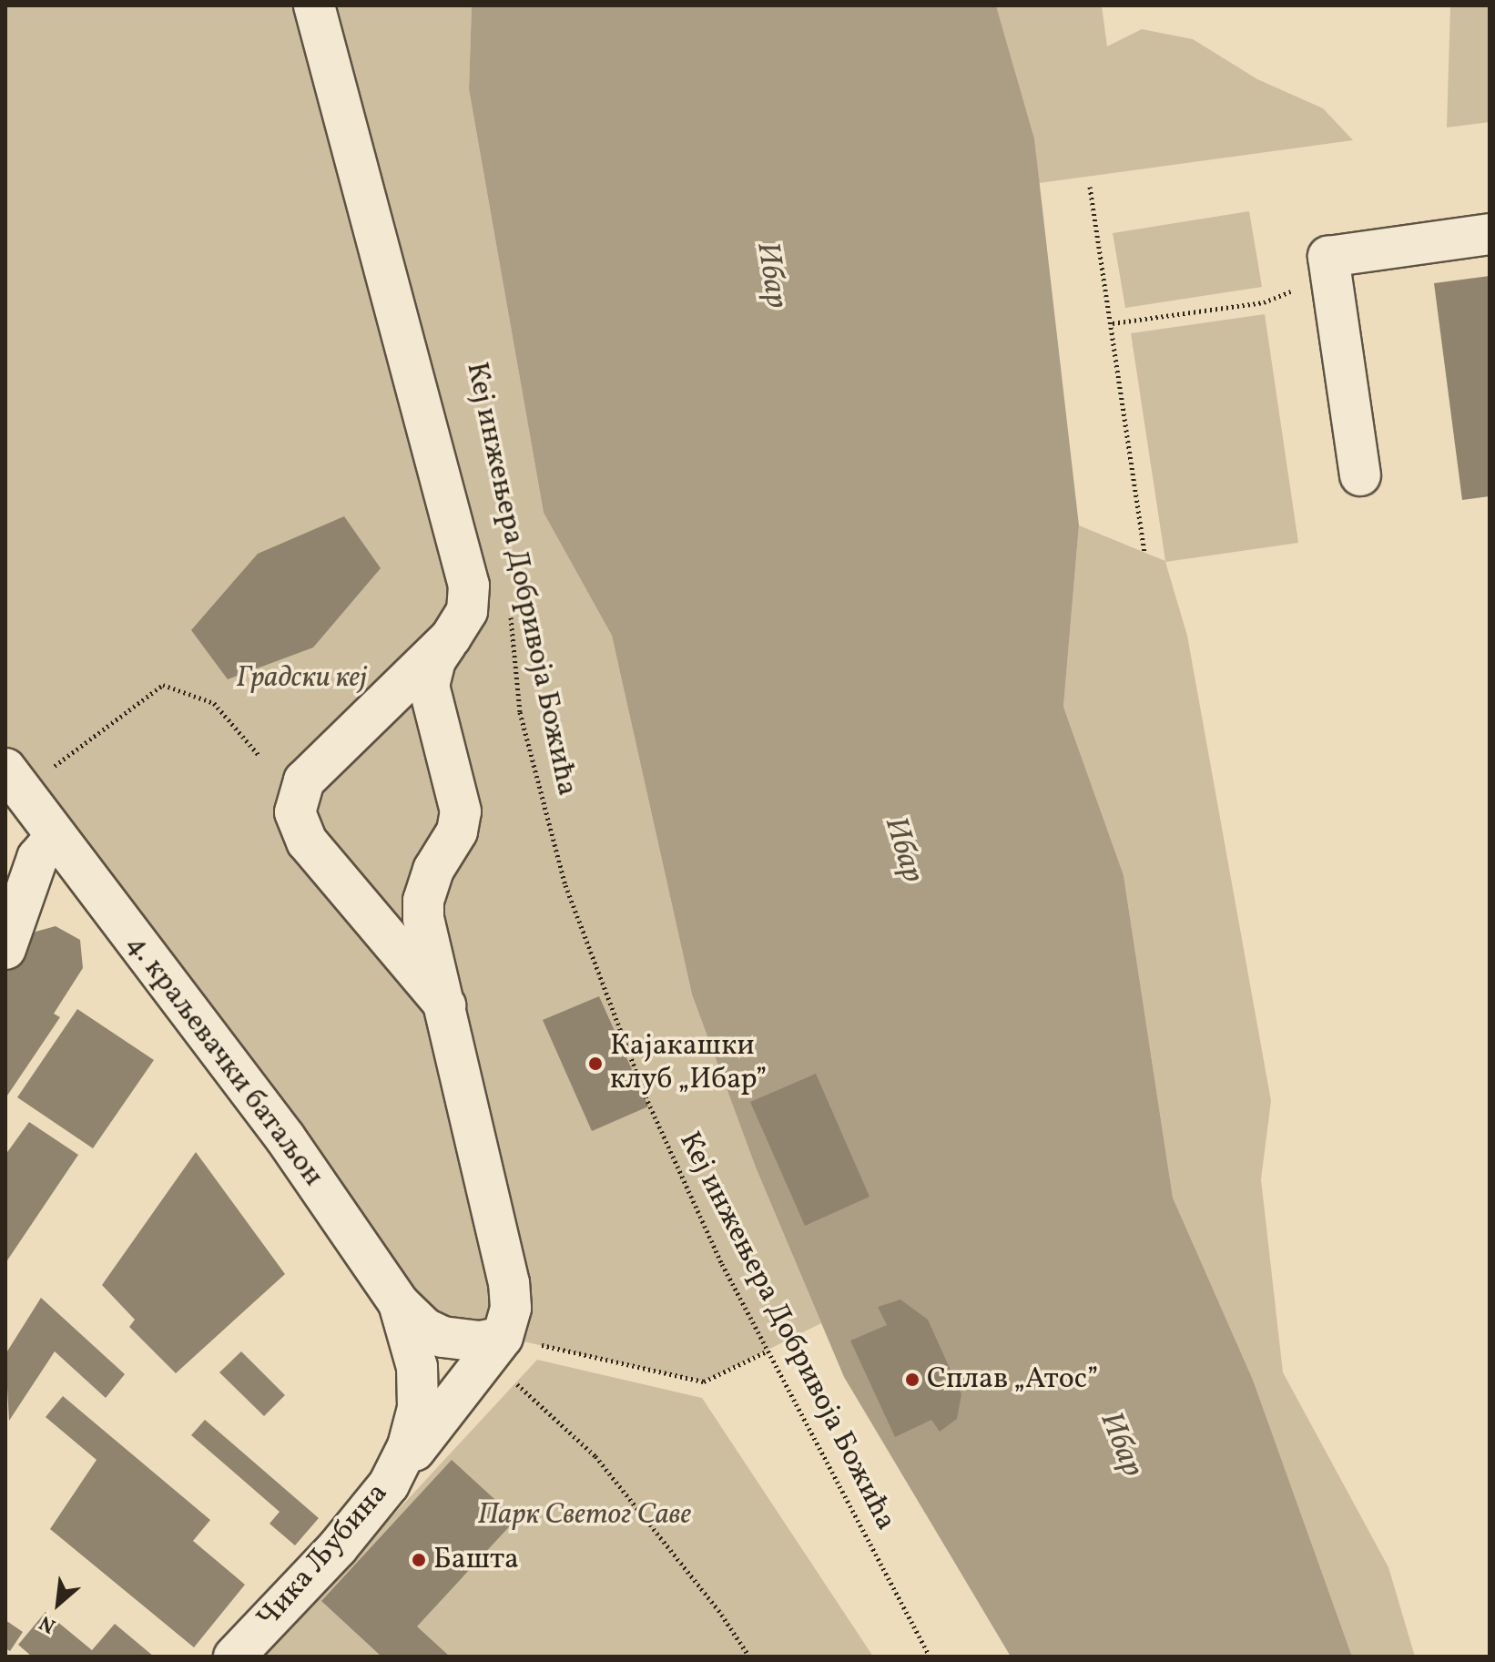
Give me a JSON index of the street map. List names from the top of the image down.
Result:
{
  "streets": {
    "street": ["4. краљевачки батаљон", "Чика Љубина"],
    "path": ["Кеј инжењера Добривоја Божића"]
  },
  "crossings": [
    ["4. краљевачки батаљон", "Чика Љубина"]
  ],
  "water": ["Ибар"],
  "parks": ["Градски кеј", "Парк Светог Саве"],
  "places": ["Кајакашки клуб „Ибар”", "Сплав „Атос”", "Башта"],
  "north": "bottom left"
}
